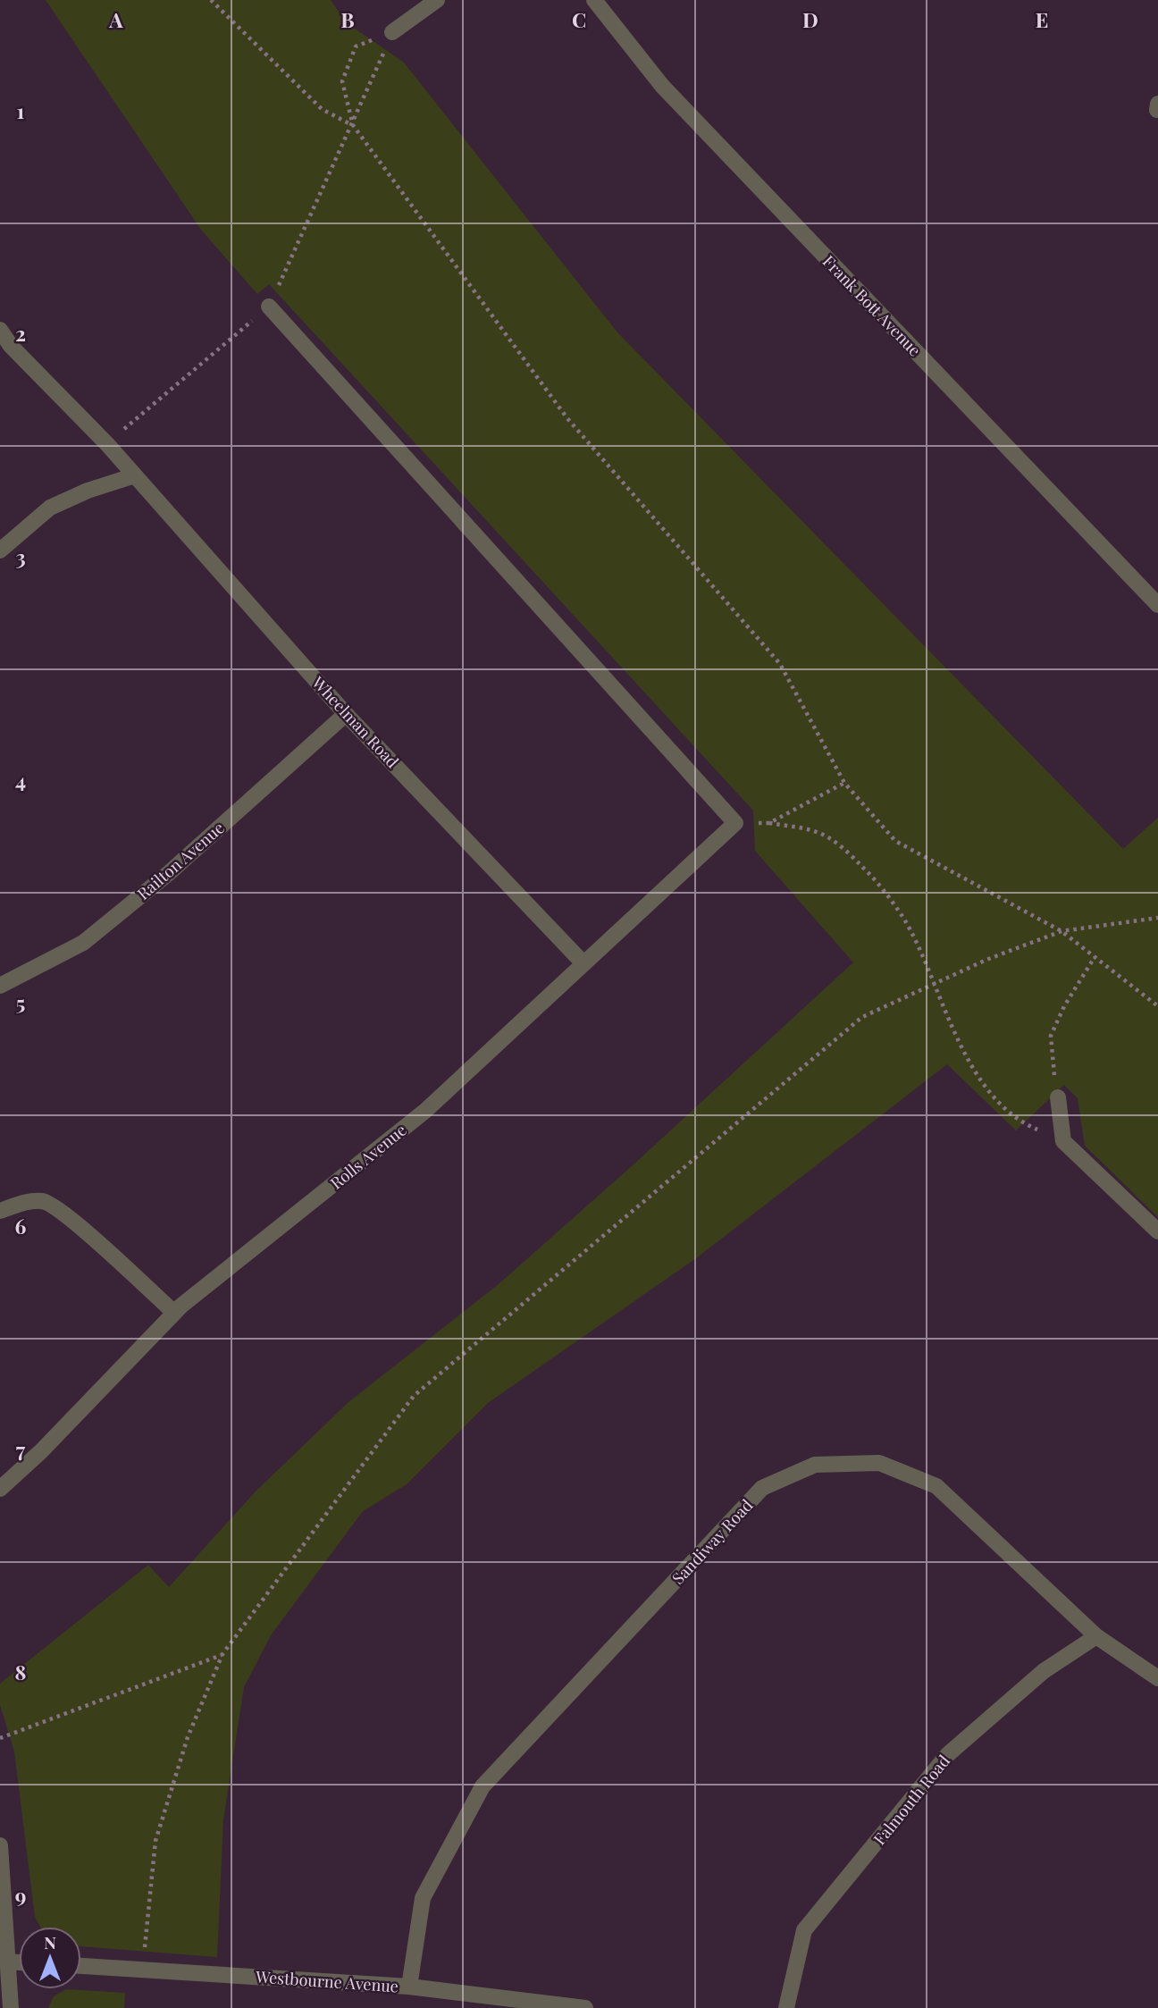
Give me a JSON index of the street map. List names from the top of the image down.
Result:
{
  "streets": {
    "street": [
      "Frank Bott Avenue",
      "Wheelman Road",
      "Railton Avenue",
      "Rolls Avenue",
      "Sandiway Road",
      "Falmouth Road",
      "Westbourne Avenue"
    ]
  },
  "crossings": [
    ["Wheelman Road", "Railton Avenue"],
    ["Wheelman Road", "Rolls Avenue"],
    ["Sandiway Road", "Falmouth Road"],
    ["Sandiway Road", "Westbourne Avenue"]
  ],
  "north": "top",
  "grid": {
    "columns": [
      "A",
      "B",
      "C",
      "D",
      "E"
    ],
    "rows": [
      "1",
      "2",
      "3",
      "4",
      "5",
      "6",
      "7",
      "8",
      "9"
    ]
  }
}
